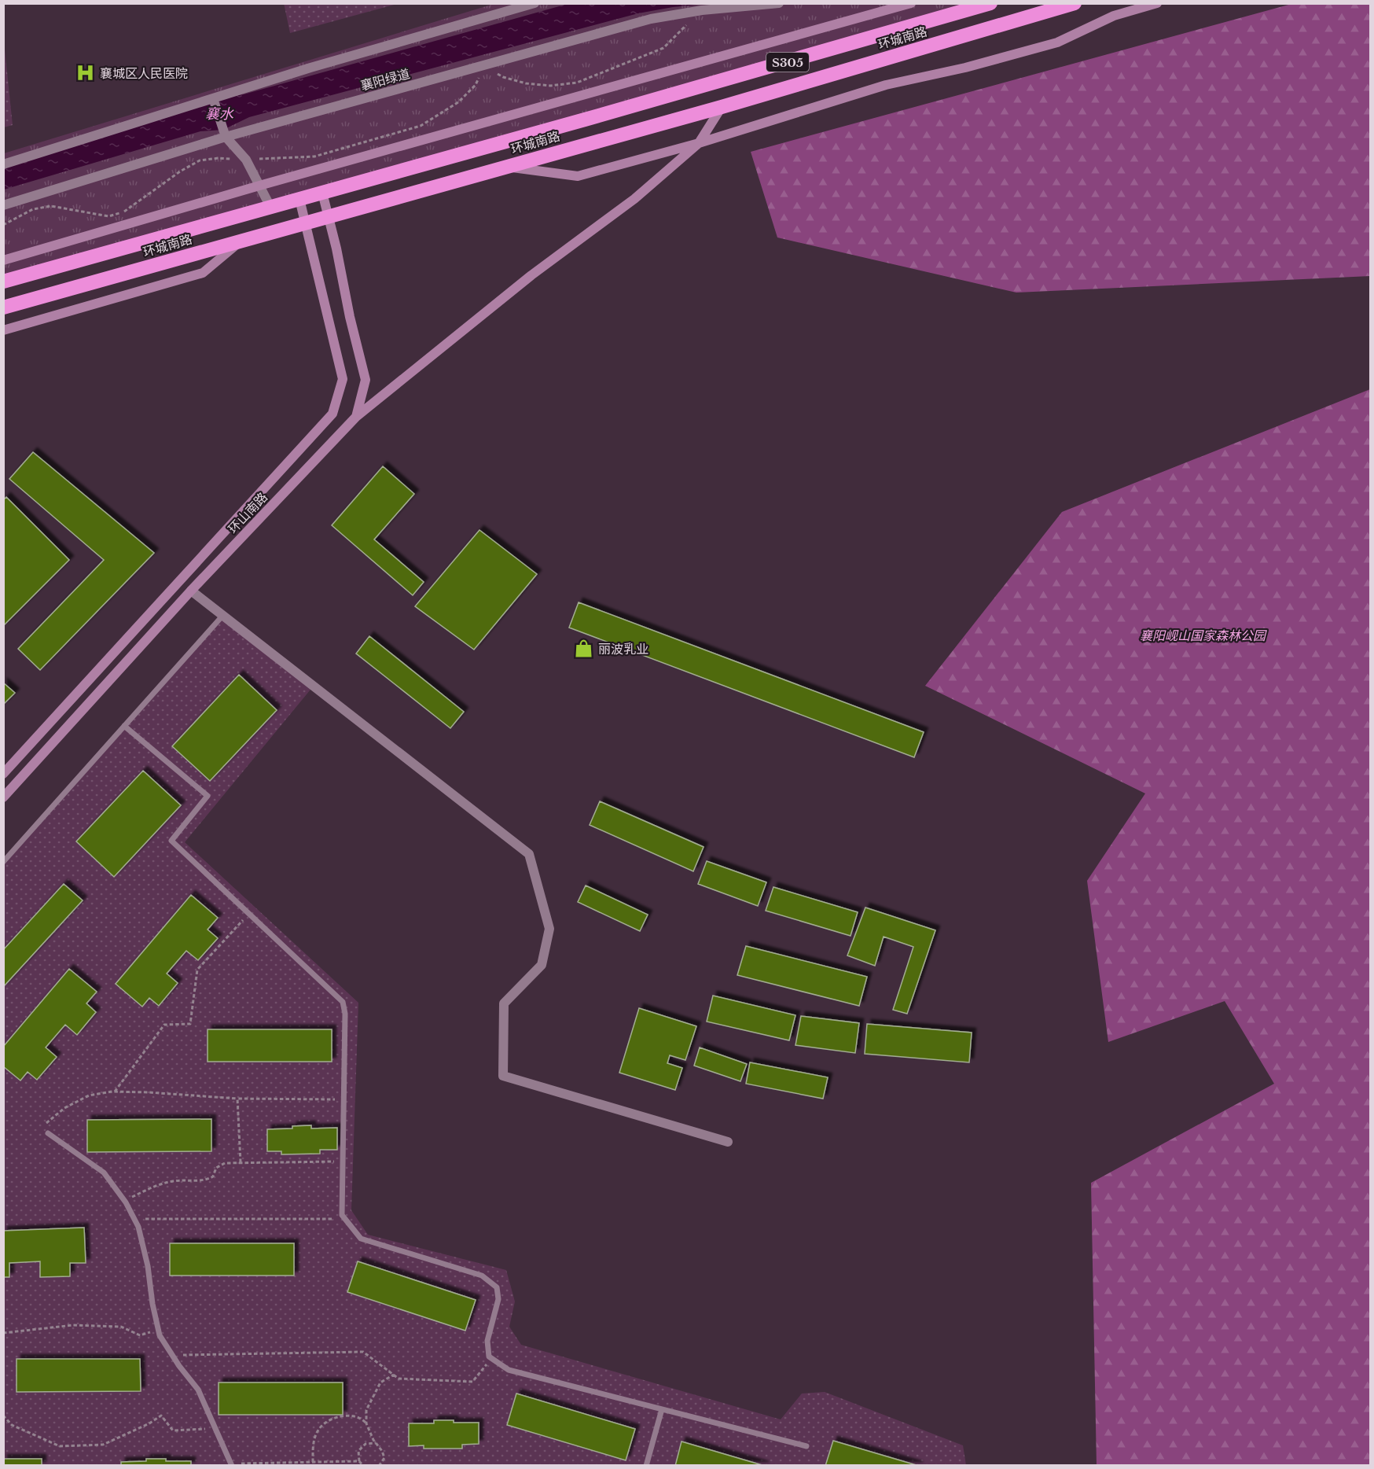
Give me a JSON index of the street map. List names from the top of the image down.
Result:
{
  "streets": {
    "highway": ["环城南路", "S305"],
    "street": ["襄阳绿道", "环山南路"]
  },
  "crossings": [
    ["环城南路", "环山南路"]
  ],
  "water": ["襄水"],
  "parks": ["襄阳岘山国家森林公园"],
  "places": {
    "hospital": ["襄城区人民医院"],
    "shop": ["丽波乳业"]
  }
}
